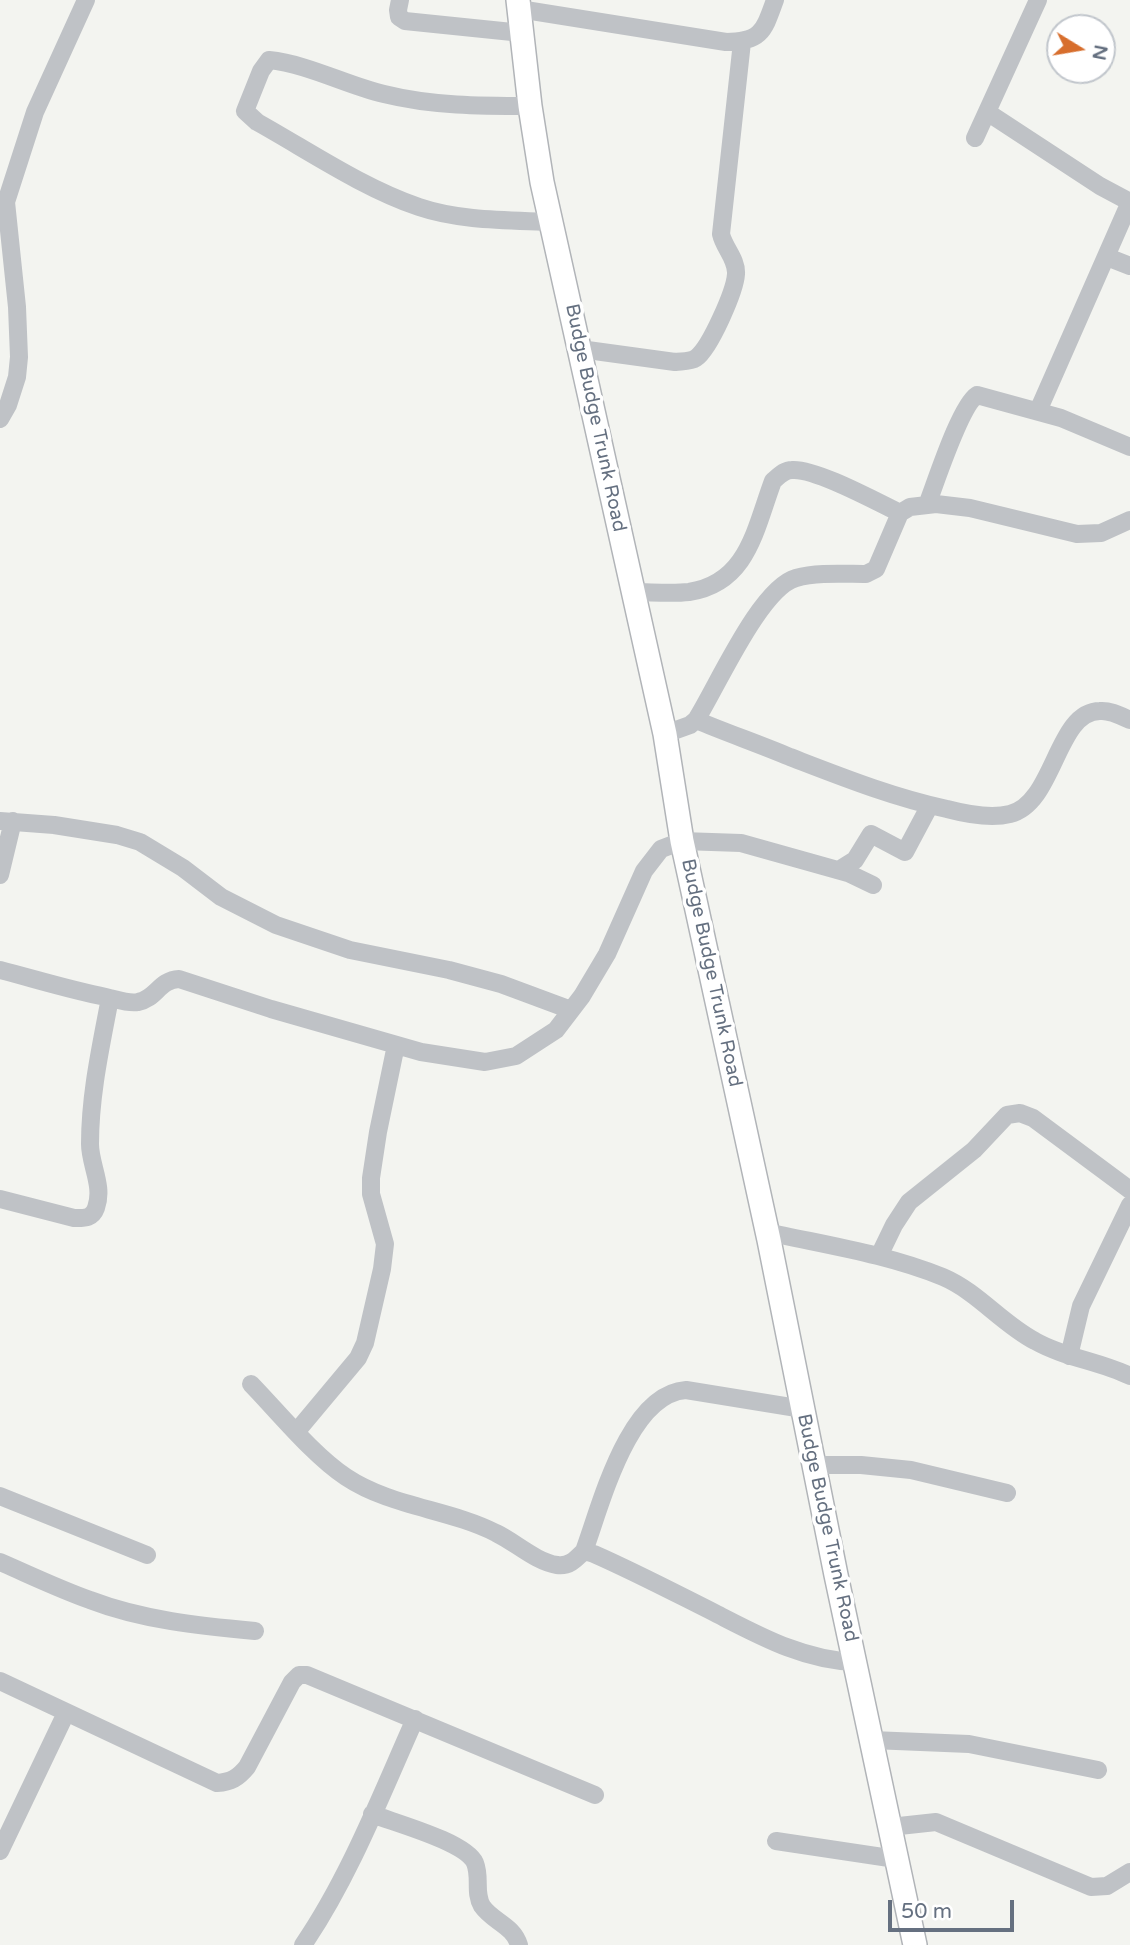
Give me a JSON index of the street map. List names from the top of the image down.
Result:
{
  "streets": {
    "main road": ["Budge Budge Trunk Road"]
  },
  "scale_bar": "50 m",
  "north": "right"
}
